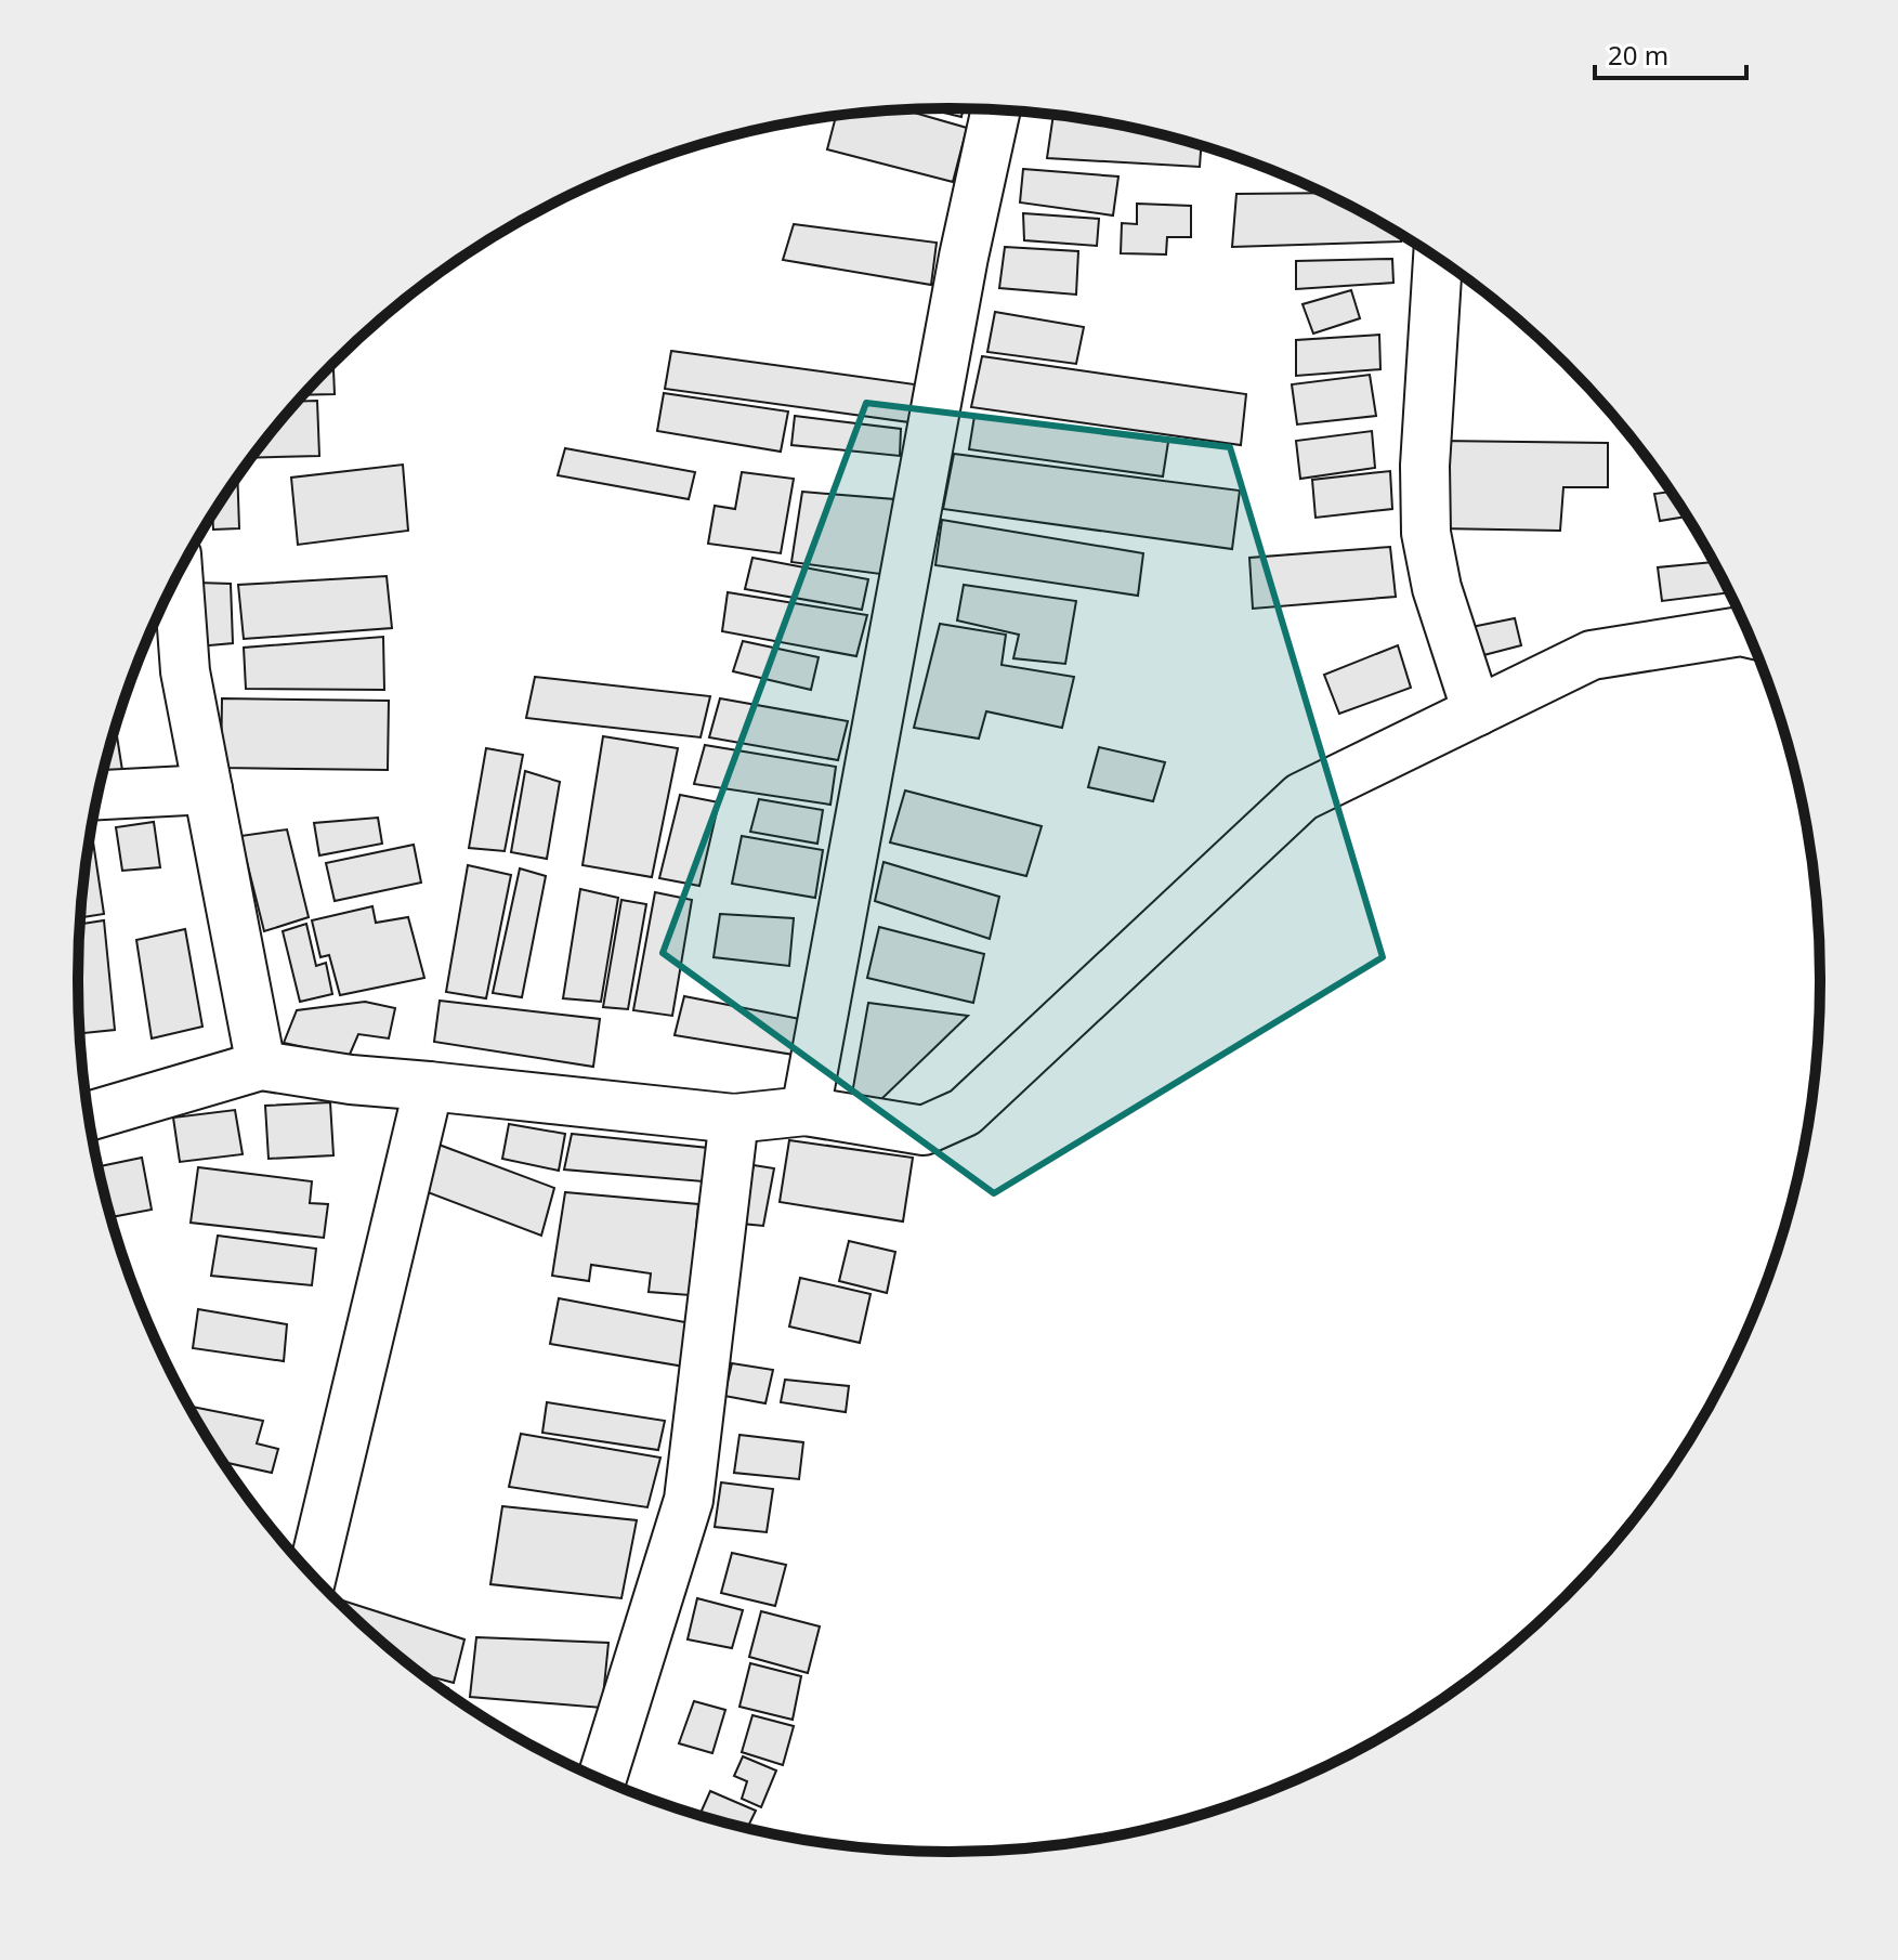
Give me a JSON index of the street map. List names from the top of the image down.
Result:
{
  "scale_bar": "20 m"
}
